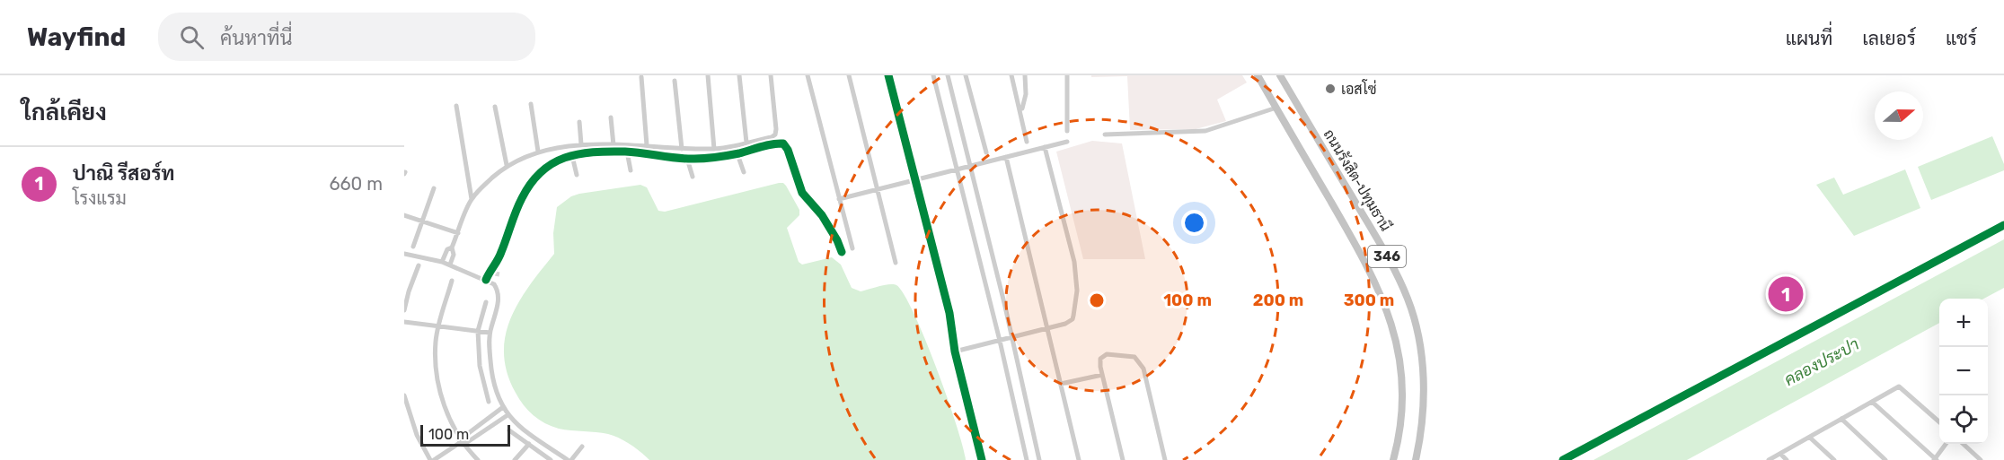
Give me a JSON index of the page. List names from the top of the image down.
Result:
{
  "streets": {
    "main road": ["ถนนรังสิต-ปทุมธานี", "346"]
  },
  "water": ["คลองประปา"],
  "places": ["เอสโซ่"],
  "scale_bar": "100 m",
  "north": "right",
  "page": {
    "header": "Wayfind",
    "search": "ค้นหาที่นี่",
    "nav": ["แผนที่", "เลเยอร์", "แชร์"],
    "heading": "ใกล้เคียง",
    "list": [
      {
        "mark": "1",
        "name": "ปาณิ รีสอร์ท",
        "note": "โรงแรม",
        "value": "660 m"
      }
    ],
    "pins": "1",
    "map_buttons": ["+", "−"],
    "scale": "100 m"
  },
  "rings": ["100 m", "200 m", "300 m"]
}
